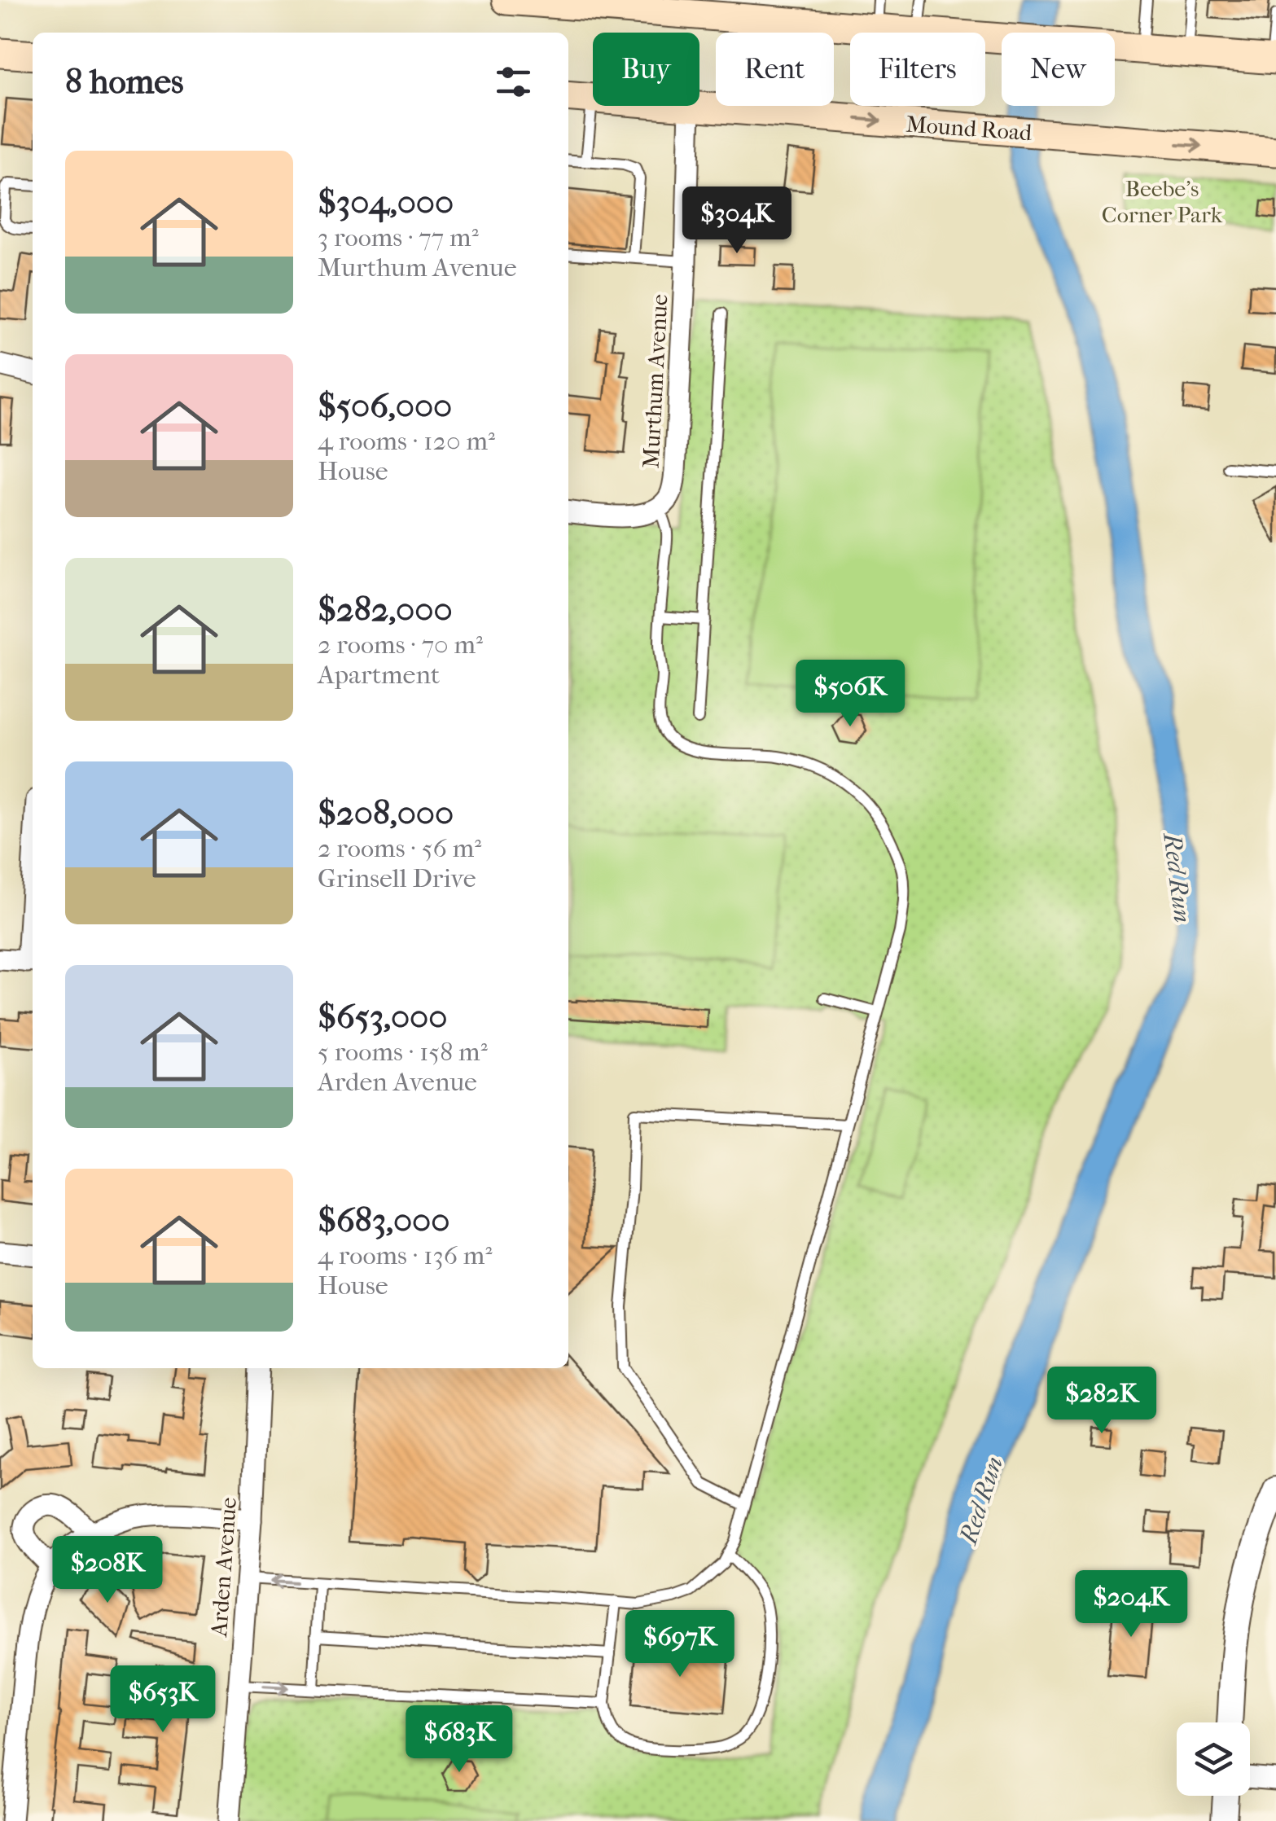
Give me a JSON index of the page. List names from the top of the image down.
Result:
{
  "streets": {
    "main road": ["Mound Road"],
    "street": ["Murthum Avenue", "Arden Avenue"]
  },
  "crossings": [
    ["Mound Road", "Murthum Avenue"]
  ],
  "water": ["Red Run"],
  "parks": ["Beebe's Corner Park"],
  "page": {
    "chip": [
      "Buy",
      "Rent",
      "Filters",
      "New"
    ],
    "heading": "8 homes",
    "list": [
      {
        "name": "$304,000",
        "note": "3 rooms · 77 m² · Murthum Avenue"
      },
      {
        "name": "$506,000",
        "note": "4 rooms · 120 m² · House"
      },
      {
        "name": "$282,000",
        "note": "2 rooms · 70 m² · Apartment"
      },
      {
        "name": "$208,000",
        "note": "2 rooms · 56 m² · Grinsell Drive"
      },
      {
        "name": "$653,000",
        "note": "5 rooms · 158 m² · Arden Avenue"
      },
      {
        "name": "$683,000",
        "note": "4 rooms · 136 m² · House"
      }
    ],
    "price": [
      "$304K",
      "$506K",
      "$282K",
      "$208K",
      "$204K",
      "$697K",
      "$653K",
      "$683K"
    ]
  }
}
